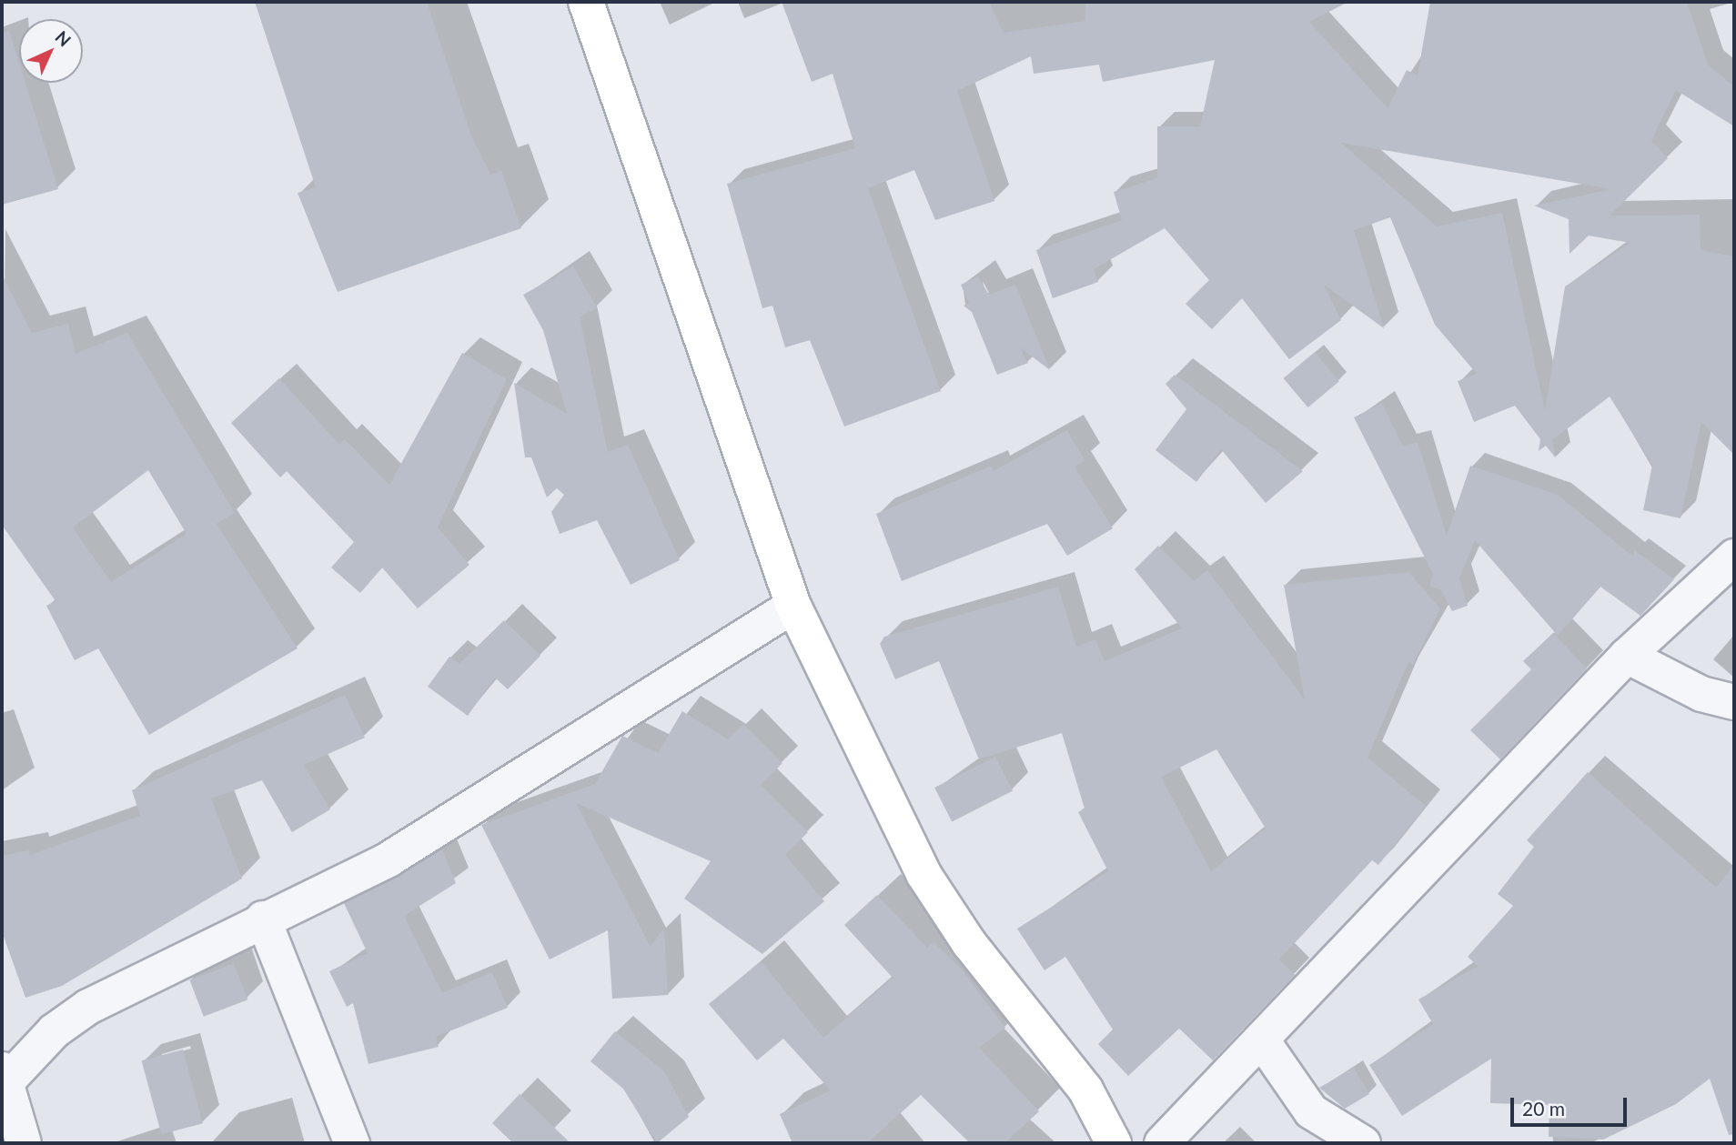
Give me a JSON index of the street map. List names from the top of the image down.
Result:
{
  "scale_bar": "20 m",
  "north": "top right"
}
